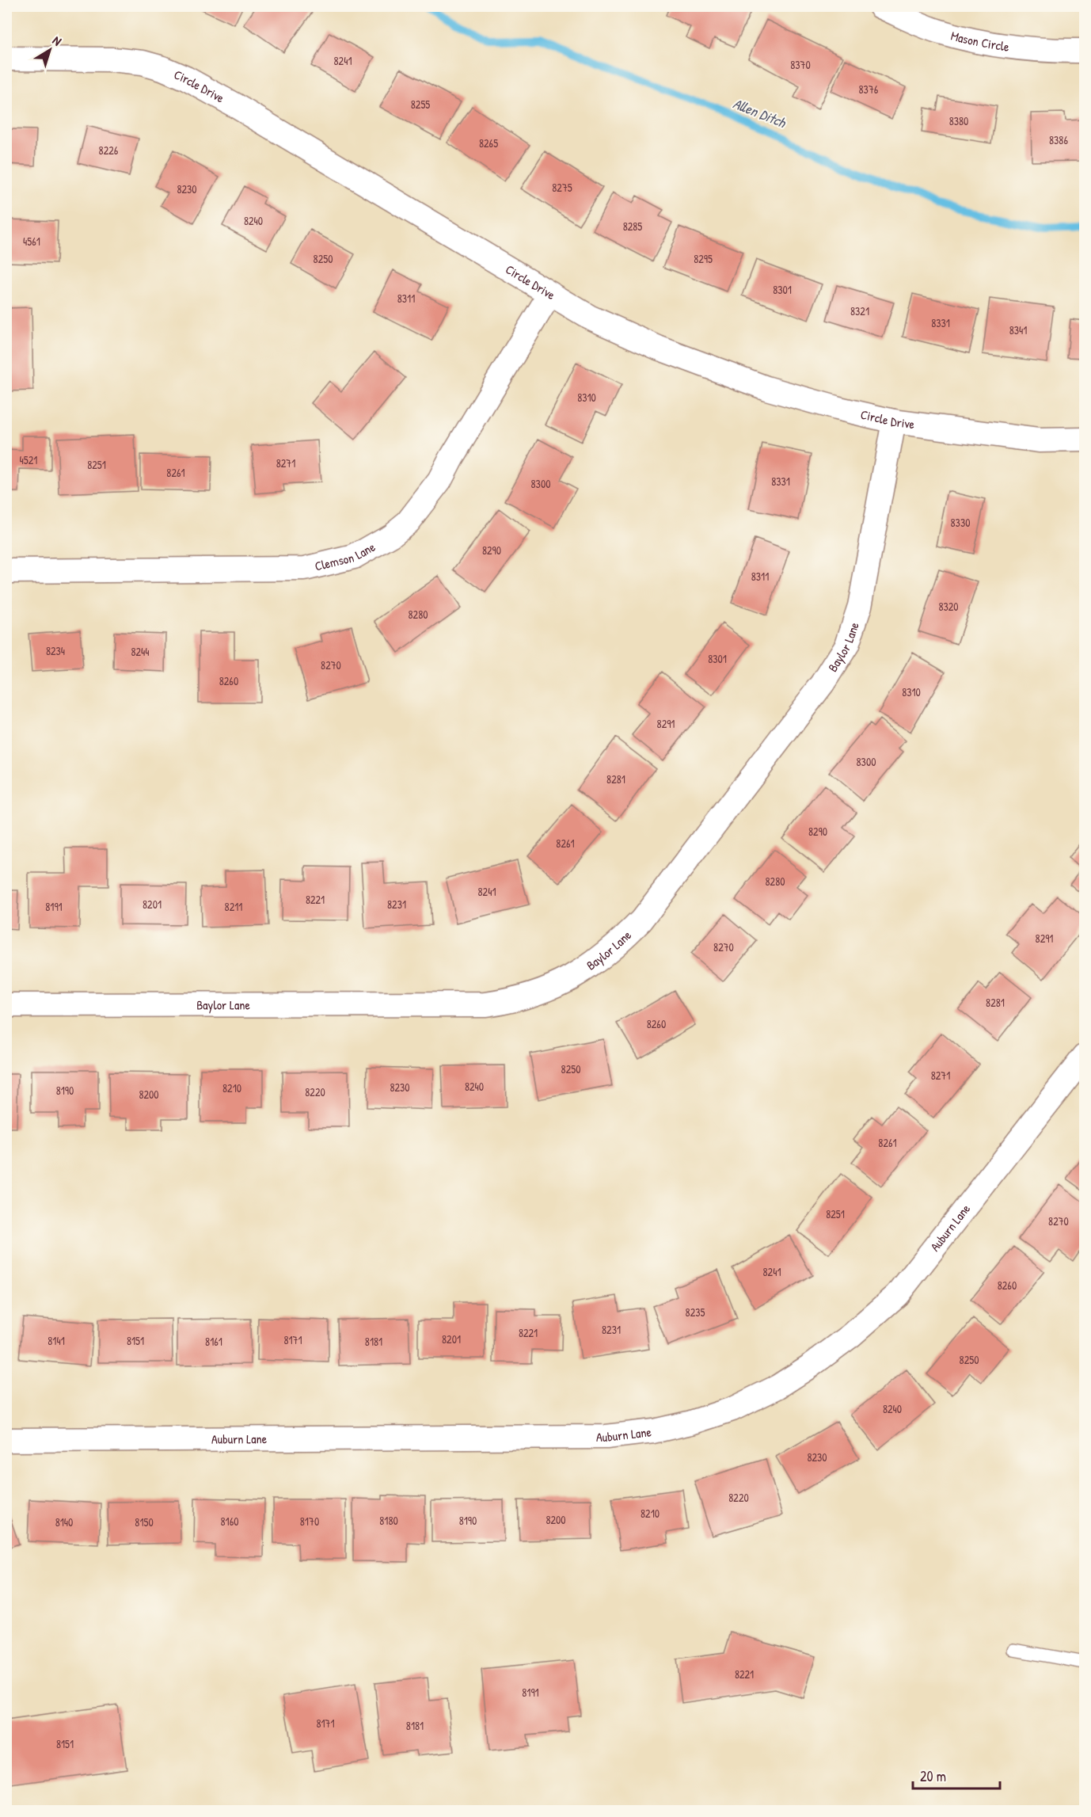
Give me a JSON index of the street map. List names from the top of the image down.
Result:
{
  "streets": {
    "street": [
      "Mason Circle",
      "Circle Drive",
      "Clemson Lane",
      "Baylor Lane",
      "Auburn Lane"
    ]
  },
  "crossings": [
    ["Circle Drive", "Clemson Lane"],
    ["Circle Drive", "Baylor Lane"]
  ],
  "water": ["Allen Ditch"],
  "house_numbers": [
    "8241",
    "8370",
    "8376",
    "8255",
    "8380",
    "8386",
    "8265",
    "8226",
    "8275",
    "8230",
    "8240",
    "8285",
    "4561",
    "8250",
    "8295",
    "8301",
    "8311",
    "8321",
    "8331",
    "8341",
    "8310",
    "4521",
    "8271",
    "8251",
    "8261",
    "8331",
    "8300",
    "8330",
    "8290",
    "8311",
    "8320",
    "8280",
    "8234",
    "8244",
    "8301",
    "8270",
    "8260",
    "8310",
    "8291",
    "8300",
    "8281",
    "8290",
    "8261",
    "8280",
    "8241",
    "8221",
    "8201",
    "8231",
    "8191",
    "8211",
    "8291",
    "8270",
    "8281",
    "8260",
    "8250",
    "8271",
    "8240",
    "8230",
    "8210",
    "8190",
    "8220",
    "8200",
    "8261",
    "8251",
    "8270",
    "8241",
    "8260",
    "8235",
    "8231",
    "8221",
    "8201",
    "8171",
    "8141",
    "8151",
    "8161",
    "8181",
    "8250",
    "8240",
    "8230",
    "8220",
    "8210",
    "8200",
    "8180",
    "8190",
    "8160",
    "8170",
    "8140",
    "8150",
    "8221",
    "8191",
    "8171",
    "8181",
    "8151"
  ],
  "scale_bar": "20 m",
  "north": "top right"
}
